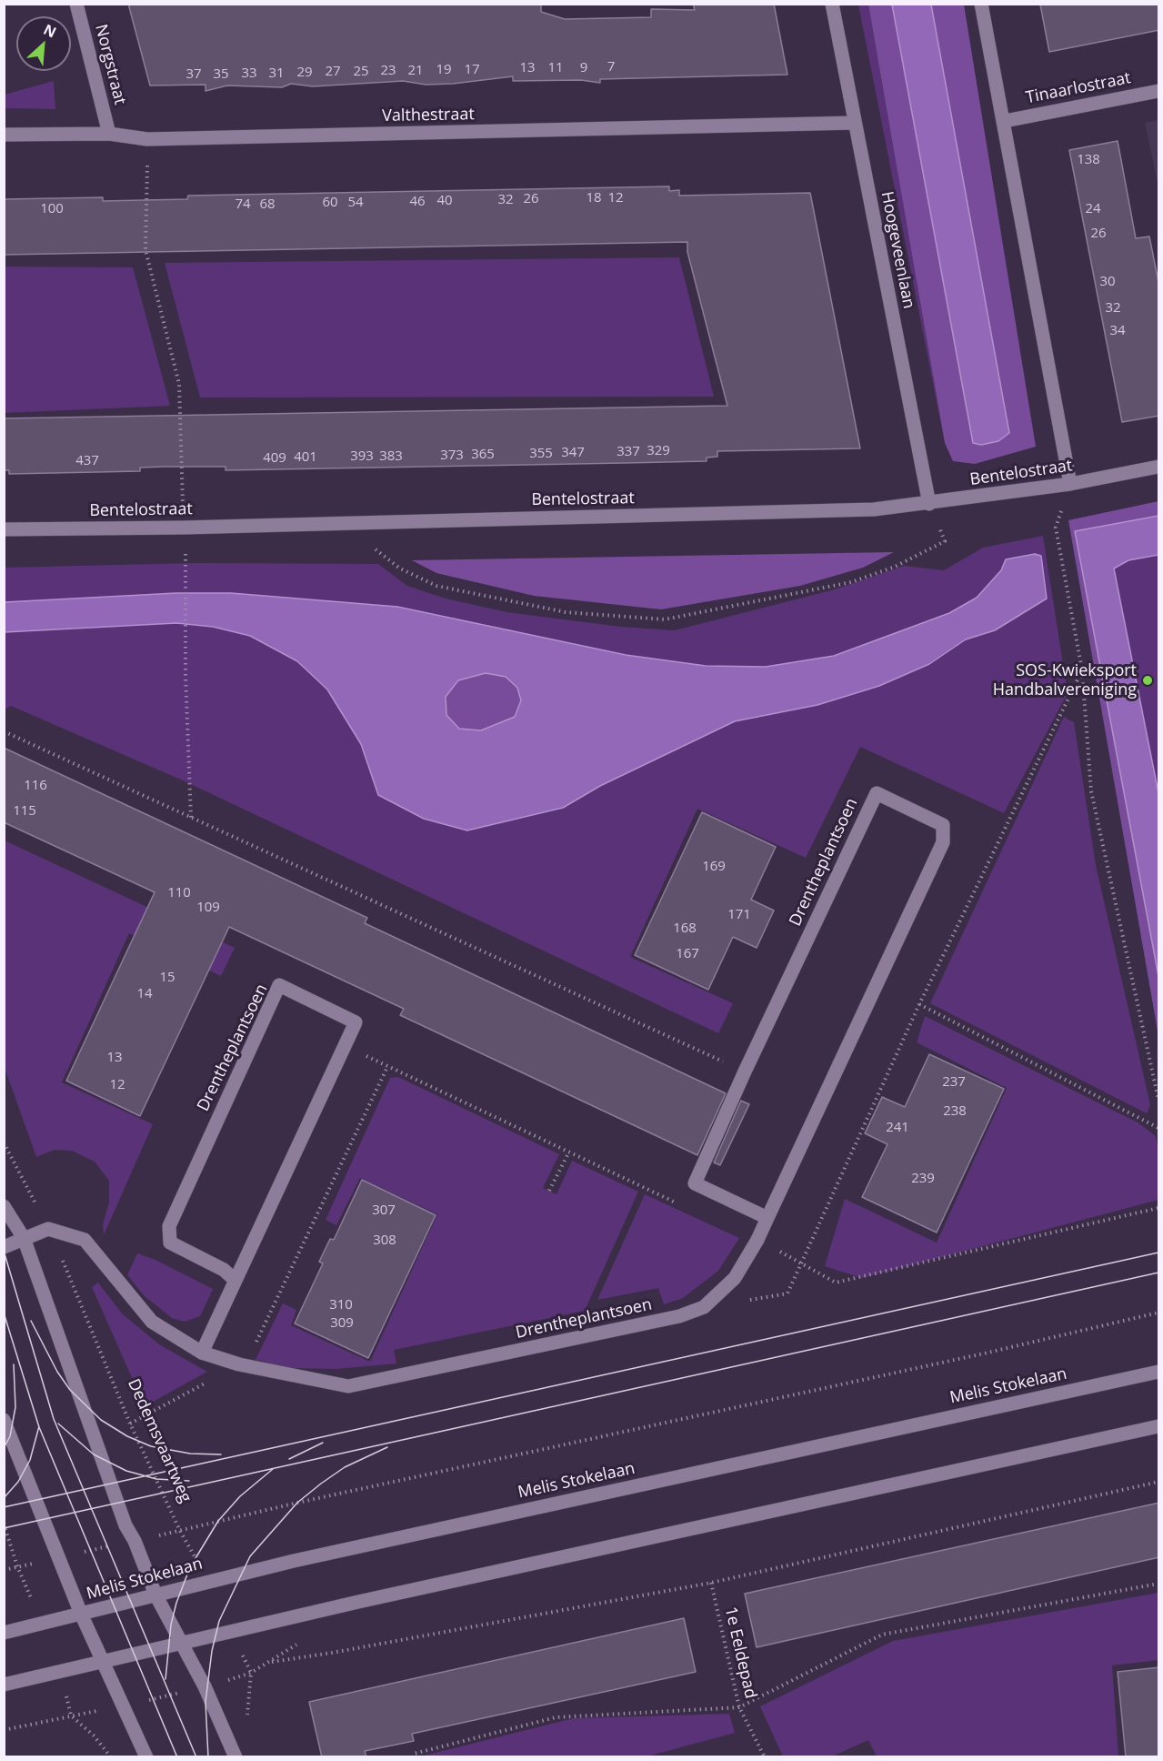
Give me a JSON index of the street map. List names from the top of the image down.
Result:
{
  "streets": {
    "street": [
      "Norgstraat",
      "Tinaarlostraat",
      "Valthestraat",
      "Hoogeveenlaan",
      "Bentelostraat",
      "Drentheplantsoen",
      "Melis Stokelaan"
    ],
    "path": ["Dedemsvaartweg", "1e Eeldepad"]
  },
  "crossings": [
    ["Norgstraat", "Valthestraat"],
    ["Valthestraat", "Hoogeveenlaan"],
    ["Hoogeveenlaan", "Bentelostraat"],
    ["Drentheplantsoen", "Dedemsvaartweg"],
    ["Melis Stokelaan", "Dedemsvaartweg"]
  ],
  "places": ["SOS-Kwieksport Handbalvereniging"],
  "house_numbers": [
    "7",
    "13",
    "11",
    "9",
    "19",
    "17",
    "23",
    "21",
    "27",
    "25",
    "29",
    "33",
    "31",
    "37",
    "35",
    "138",
    "18",
    "12",
    "26",
    "32",
    "40",
    "46",
    "60",
    "54",
    "74",
    "68",
    "100",
    "24",
    "26",
    "30",
    "32",
    "34",
    "329",
    "337",
    "347",
    "355",
    "365",
    "373",
    "393",
    "383",
    "401",
    "409",
    "437",
    "116",
    "115",
    "169",
    "110",
    "109",
    "171",
    "168",
    "167",
    "15",
    "14",
    "13",
    "237",
    "12",
    "238",
    "241",
    "239",
    "307",
    "308",
    "310",
    "309"
  ],
  "north": "top right"
}
